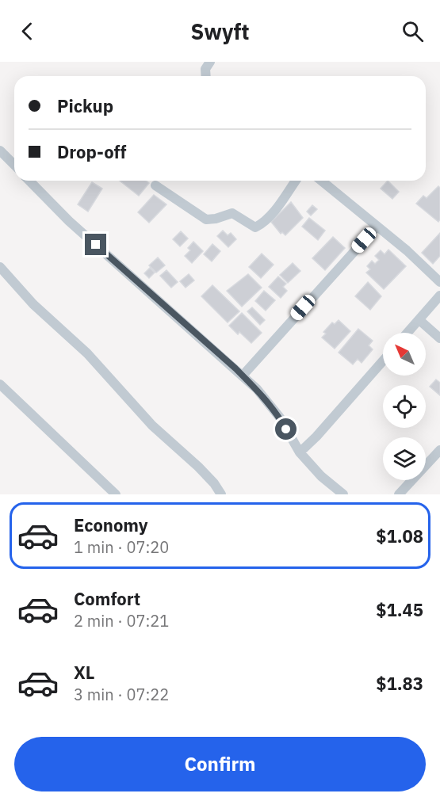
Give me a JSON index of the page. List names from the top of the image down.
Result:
{
  "north": "top left",
  "page": {
    "header": "Swyft",
    "banner": ["Pickup", "Drop-off"],
    "list": [
      {
        "name": "Economy",
        "note": "1 min · 07:20",
        "value": "$1.08"
      },
      {
        "name": "Comfort",
        "note": "2 min · 07:21",
        "value": "$1.45"
      },
      {
        "name": "XL",
        "note": "3 min · 07:22",
        "value": "$1.83"
      }
    ],
    "buttons": "Confirm"
  }
}
